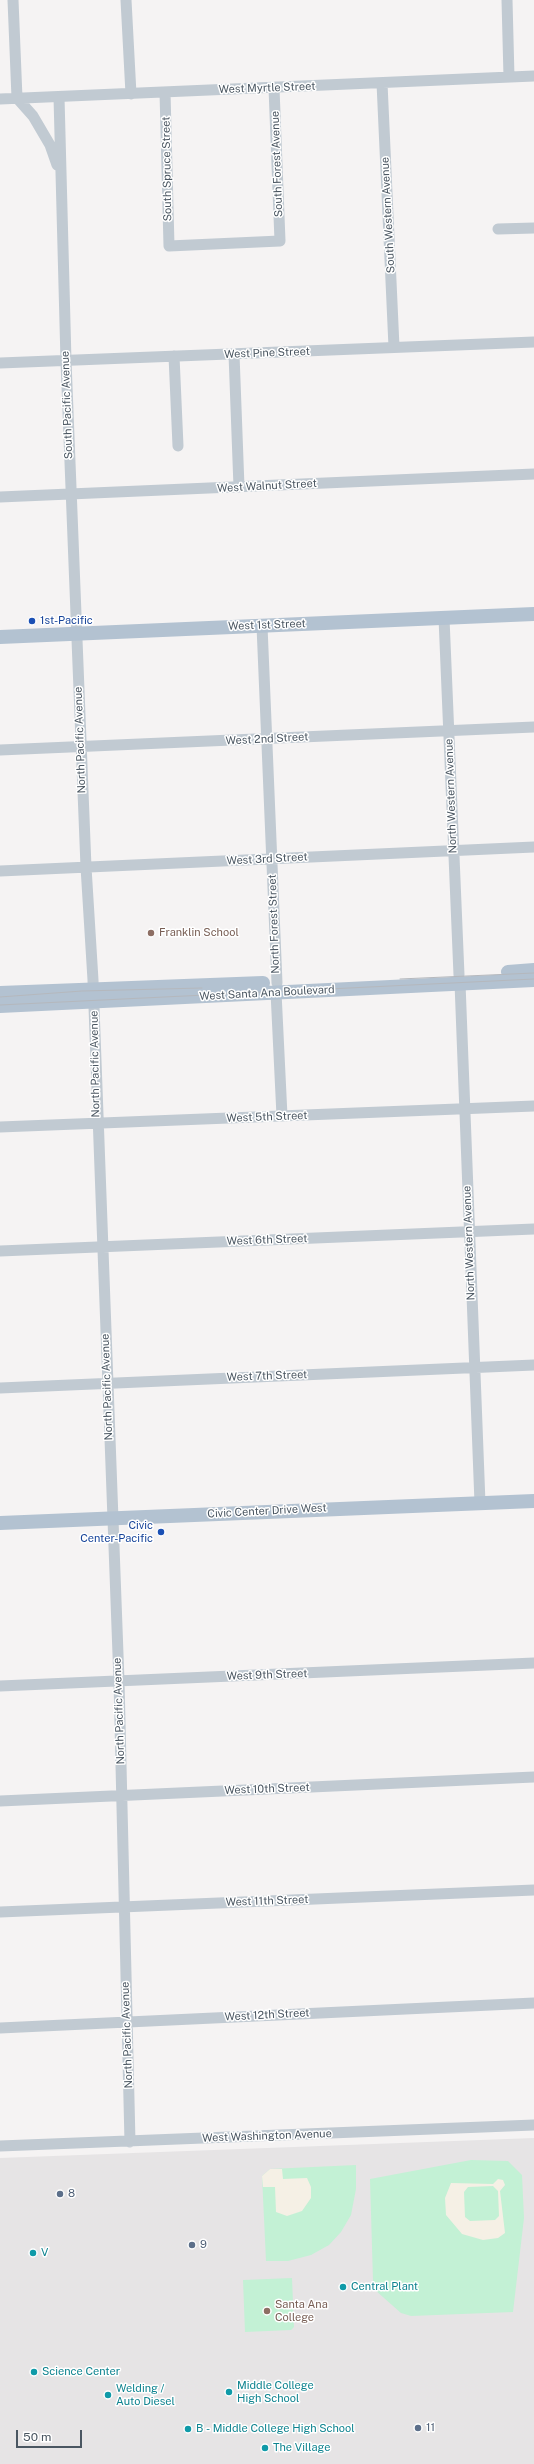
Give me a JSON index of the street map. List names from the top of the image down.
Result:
{
  "streets": {
    "main road": ["West 1st Street", "West Santa Ana Boulevard", "Civic Center Drive West"],
    "street": [
      "West Myrtle Street",
      "South Forest Avenue",
      "South Spruce Street",
      "South Western Avenue",
      "West Pine Street",
      "South Pacific Avenue",
      "West Walnut Street",
      "West 2nd Street",
      "North Pacific Avenue",
      "North Western Avenue",
      "West 3rd Street",
      "North Forest Street",
      "West 5th Street",
      "West 6th Street",
      "West 7th Street",
      "West 9th Street",
      "West 10th Street",
      "West 11th Street",
      "West 12th Street",
      "West Washington Avenue"
    ]
  },
  "crossings": [
    ["West Myrtle Street", "South Forest Avenue"],
    ["West Myrtle Street", "South Spruce Street"],
    ["West Myrtle Street", "South Western Avenue"],
    ["West Myrtle Street", "South Pacific Avenue"],
    ["South Forest Avenue", "South Spruce Street"],
    ["South Western Avenue", "West Pine Street"],
    ["West Pine Street", "South Pacific Avenue"],
    ["South Pacific Avenue", "West Walnut Street"],
    ["South Pacific Avenue", "West 1st Street"],
    ["South Pacific Avenue", "North Pacific Avenue"],
    ["West 1st Street", "North Pacific Avenue"],
    ["West 1st Street", "North Western Avenue"],
    ["West 1st Street", "North Forest Street"],
    ["West 2nd Street", "North Pacific Avenue"],
    ["West 2nd Street", "North Western Avenue"],
    ["West 2nd Street", "North Forest Street"],
    ["North Pacific Avenue", "West 3rd Street"],
    ["North Pacific Avenue", "West Santa Ana Boulevard"],
    ["North Pacific Avenue", "West 5th Street"],
    ["North Pacific Avenue", "West 6th Street"],
    ["North Pacific Avenue", "West 7th Street"],
    ["North Pacific Avenue", "Civic Center Drive West"],
    ["North Pacific Avenue", "West 9th Street"],
    ["North Pacific Avenue", "West 10th Street"],
    ["North Pacific Avenue", "West 11th Street"],
    ["North Pacific Avenue", "West 12th Street"],
    ["North Pacific Avenue", "West Washington Avenue"],
    ["North Western Avenue", "West 3rd Street"],
    ["North Western Avenue", "West Santa Ana Boulevard"],
    ["North Western Avenue", "West 5th Street"],
    ["North Western Avenue", "West 6th Street"],
    ["North Western Avenue", "West 7th Street"],
    ["North Western Avenue", "Civic Center Drive West"],
    ["West 3rd Street", "North Forest Street"],
    ["North Forest Street", "West Santa Ana Boulevard"],
    ["North Forest Street", "West 5th Street"]
  ],
  "places": [
    "1st-Pacific",
    "Franklin School",
    "Civic Center-Pacific",
    "8",
    "9",
    "V",
    "Central Plant",
    "Santa Ana College",
    "Science Center",
    "Middle College High School",
    "Welding / Auto Diesel",
    "11",
    "B - Middle College High School",
    "The Village"
  ],
  "scale_bar": "50 m"
}
